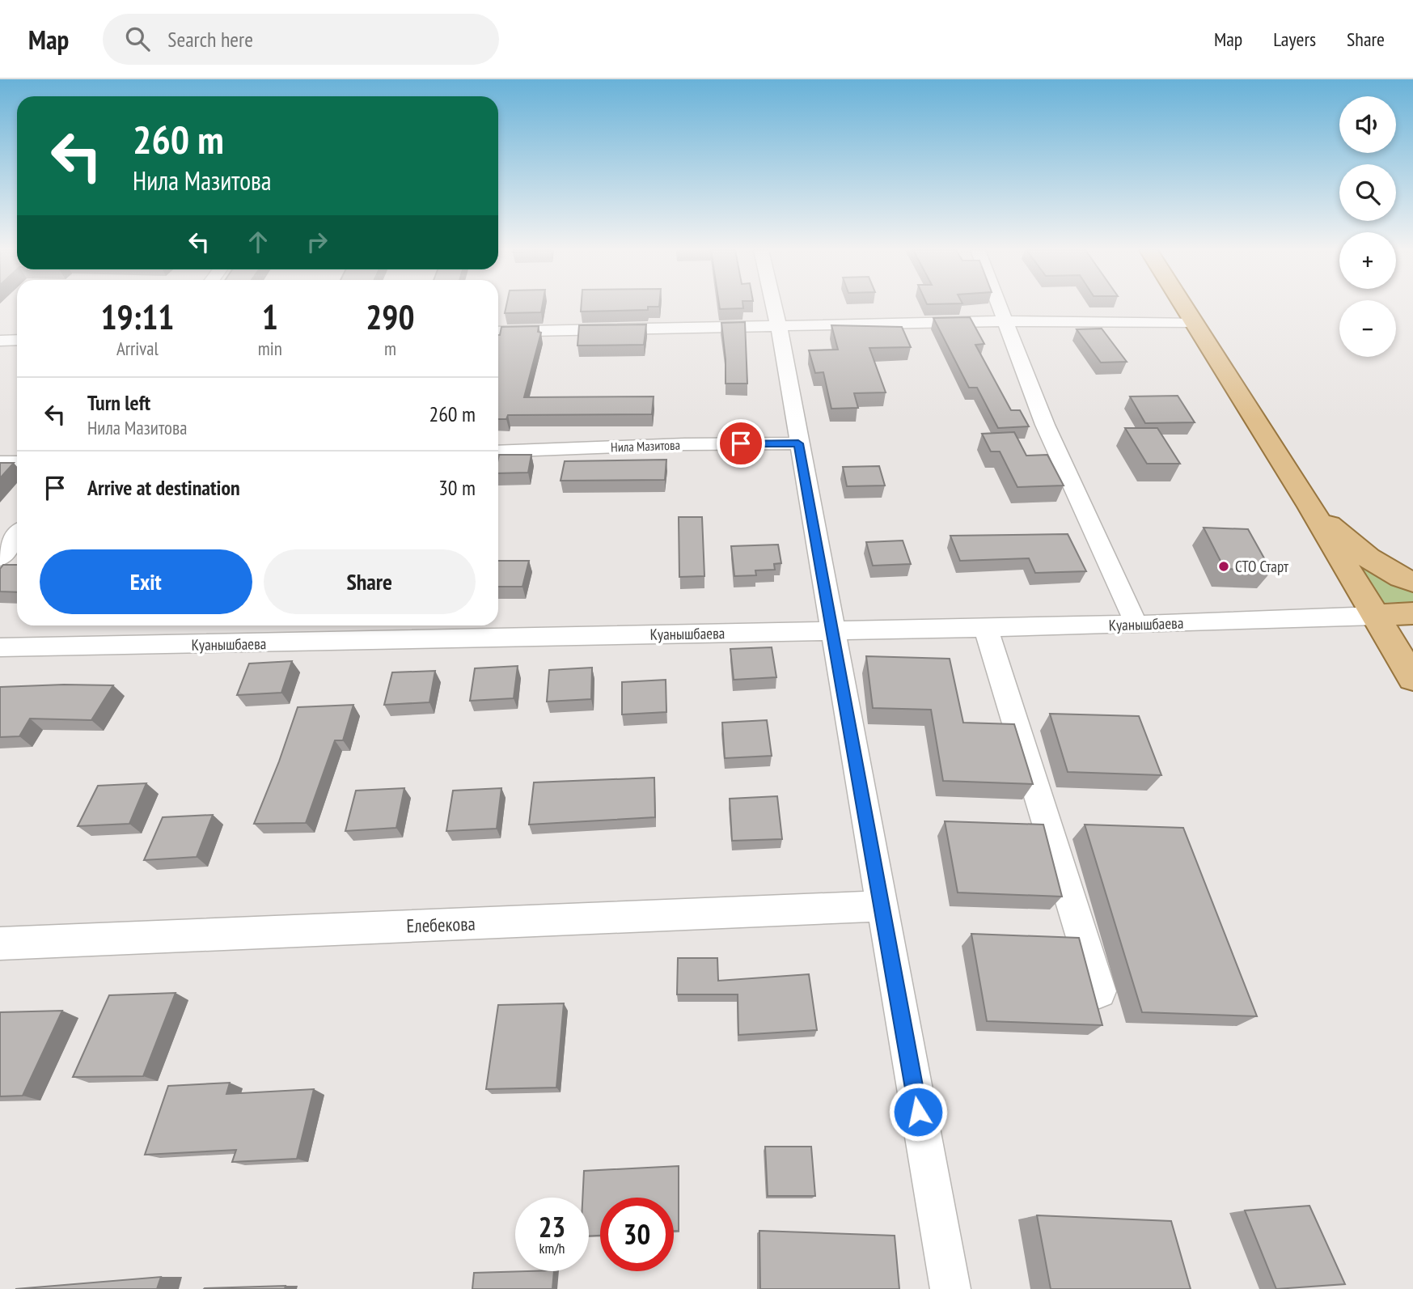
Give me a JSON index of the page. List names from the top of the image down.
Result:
{
  "streets": {
    "street": ["Нила Мазитова", "Куанышбаева", "Елебекова"]
  },
  "places": ["СТО Старт"],
  "page": {
    "header": "Map",
    "search": "Search here",
    "nav": ["Map", "Layers", "Share"],
    "map_buttons": ["+", "−"],
    "turn": ["260 m", "Нила Мазитова"],
    "eta": [
      "19:11",
      "Arrival",
      "1",
      "min",
      "290",
      "m"
    ],
    "list": [
      {
        "name": "Turn left",
        "note": "Нила Мазитова",
        "value": "260 m"
      },
      {
        "name": "Arrive at destination",
        "value": "30 m"
      }
    ],
    "buttons": ["Exit", "Share"],
    "speed": "23 km/h",
    "limit": "30"
  }
}
